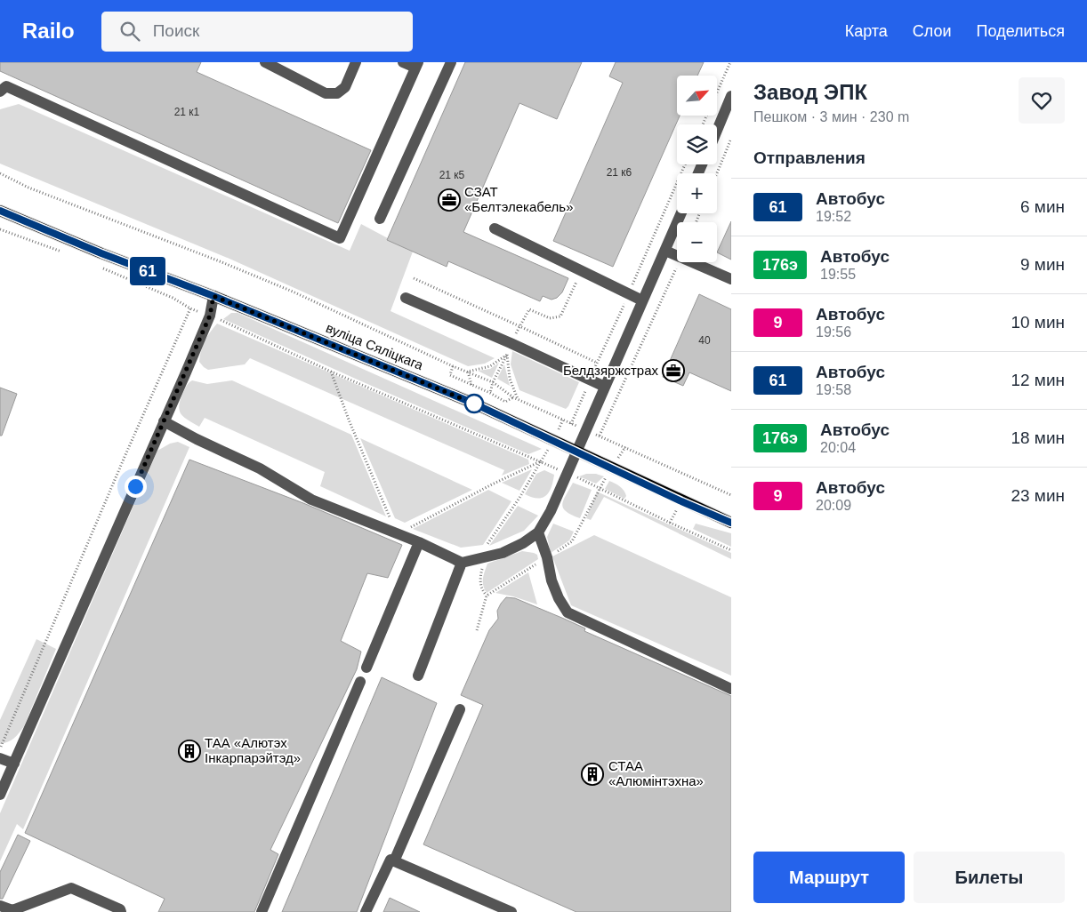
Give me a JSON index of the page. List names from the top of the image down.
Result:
{
  "streets": {
    "main road": ["вуліца Сяліцкага"]
  },
  "places": {
    "office": ["СЗАТ «Белтэлекабель»", "Белдзяржстрах"],
    "building": ["ТАА «Алютэх Інкарпарэйтэд»", "СТАА «Алюмінтэхна»"]
  },
  "lines": ["bus line 61"],
  "house_numbers": [
    "21 к1",
    "21 к6",
    "21 к5",
    "40"
  ],
  "north": "top right",
  "page": {
    "header": "Railo",
    "search": "Поиск",
    "nav": ["Карта", "Слои", "Поделиться"],
    "on_map": "61",
    "heading": [
      ["Завод ЭПК", "Пешком · 3 мин · 230 m"],
      "Отправления"
    ],
    "map_buttons": ["+", "−"],
    "list": [
      {
        "mark": "61",
        "name": "Автобус",
        "note": "19:52",
        "value": "6 мин"
      },
      {
        "mark": "176э",
        "name": "Автобус",
        "note": "19:55",
        "value": "9 мин"
      },
      {
        "mark": "9",
        "name": "Автобус",
        "note": "19:56",
        "value": "10 мин"
      },
      {
        "mark": "61",
        "name": "Автобус",
        "note": "19:58",
        "value": "12 мин"
      },
      {
        "mark": "176э",
        "name": "Автобус",
        "note": "20:04",
        "value": "18 мин"
      },
      {
        "mark": "9",
        "name": "Автобус",
        "note": "20:09",
        "value": "23 мин"
      }
    ],
    "buttons": ["Маршрут", "Билеты"]
  }
}
